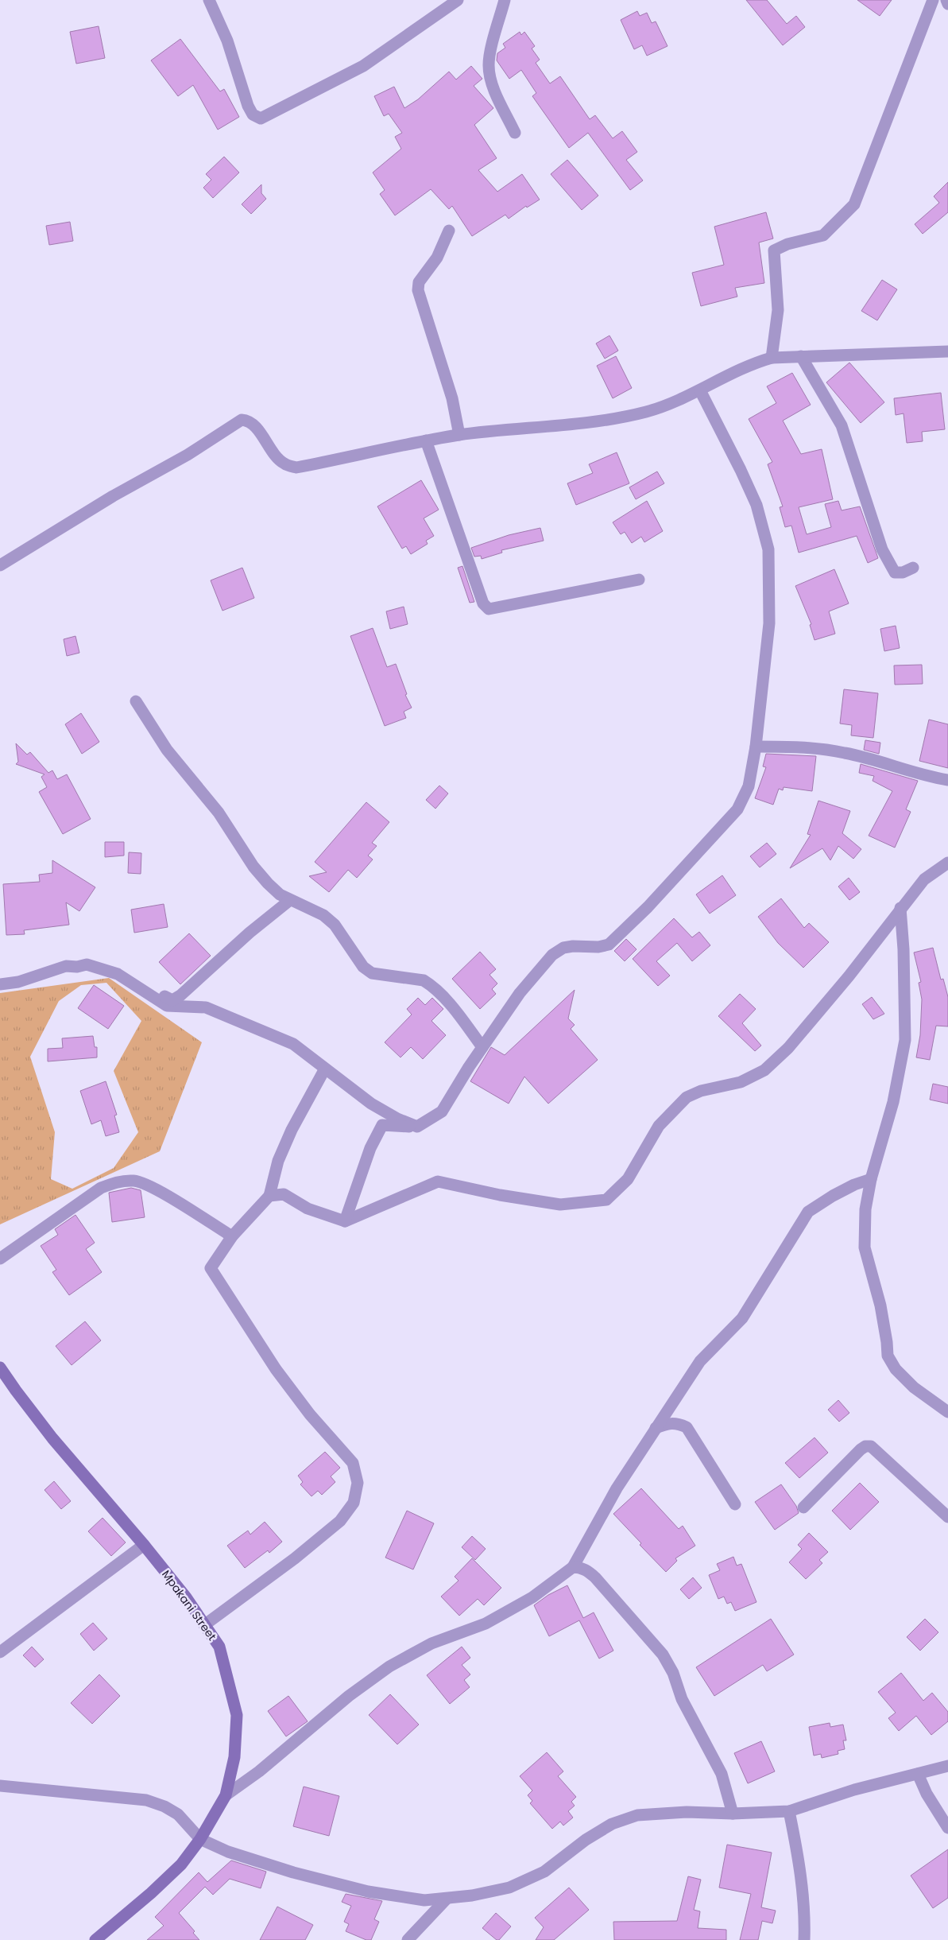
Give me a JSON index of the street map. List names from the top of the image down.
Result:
{
  "streets": {
    "street": ["Mpakani Street"]
  }
}
